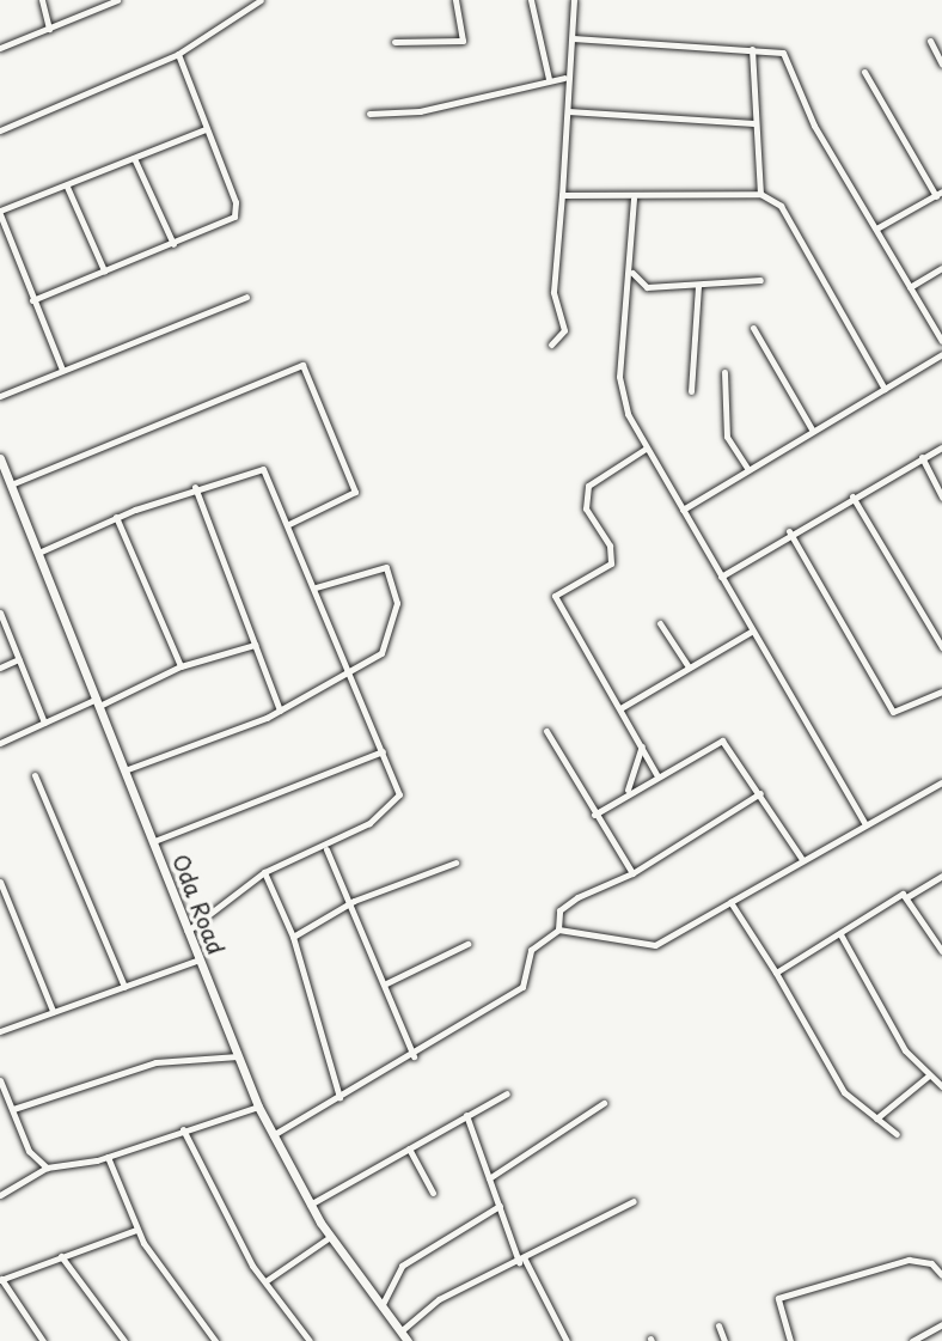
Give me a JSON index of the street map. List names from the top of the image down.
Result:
{
  "streets": {
    "street": ["Oda Road"]
  }
}
